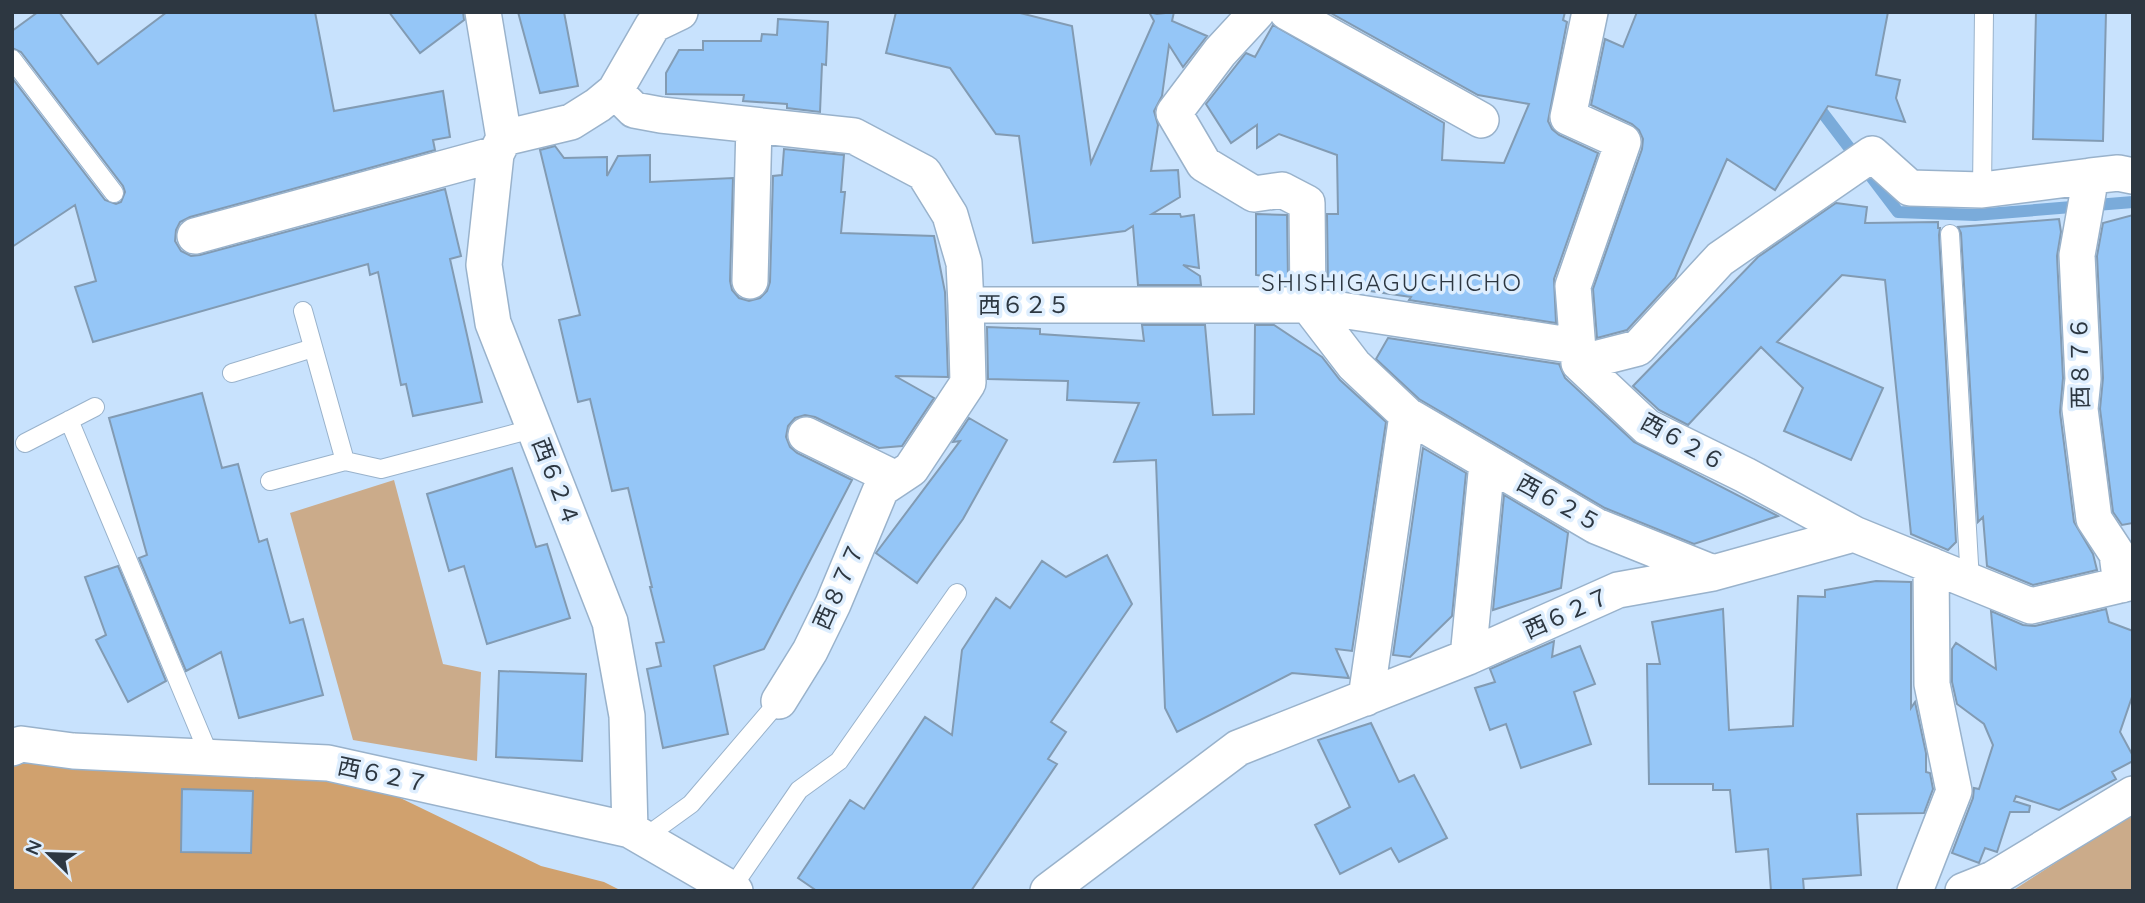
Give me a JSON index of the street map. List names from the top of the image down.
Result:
{
  "streets": {
    "street": [
      "西６２５",
      "西８７６",
      "西６２６",
      "西６２４",
      "西８７７",
      "西６２７"
    ]
  },
  "crossings": [
    ["西６２５", "西８７７"],
    ["西６２５", "西６２７"],
    ["西６２６", "西６２７"],
    ["西６２４", "西８７７"],
    ["西６２４", "西６２７"],
    ["西８７７", "西６２７"]
  ],
  "districts": ["SHISHIGAGUCHICHO"],
  "north": "top left"
}
